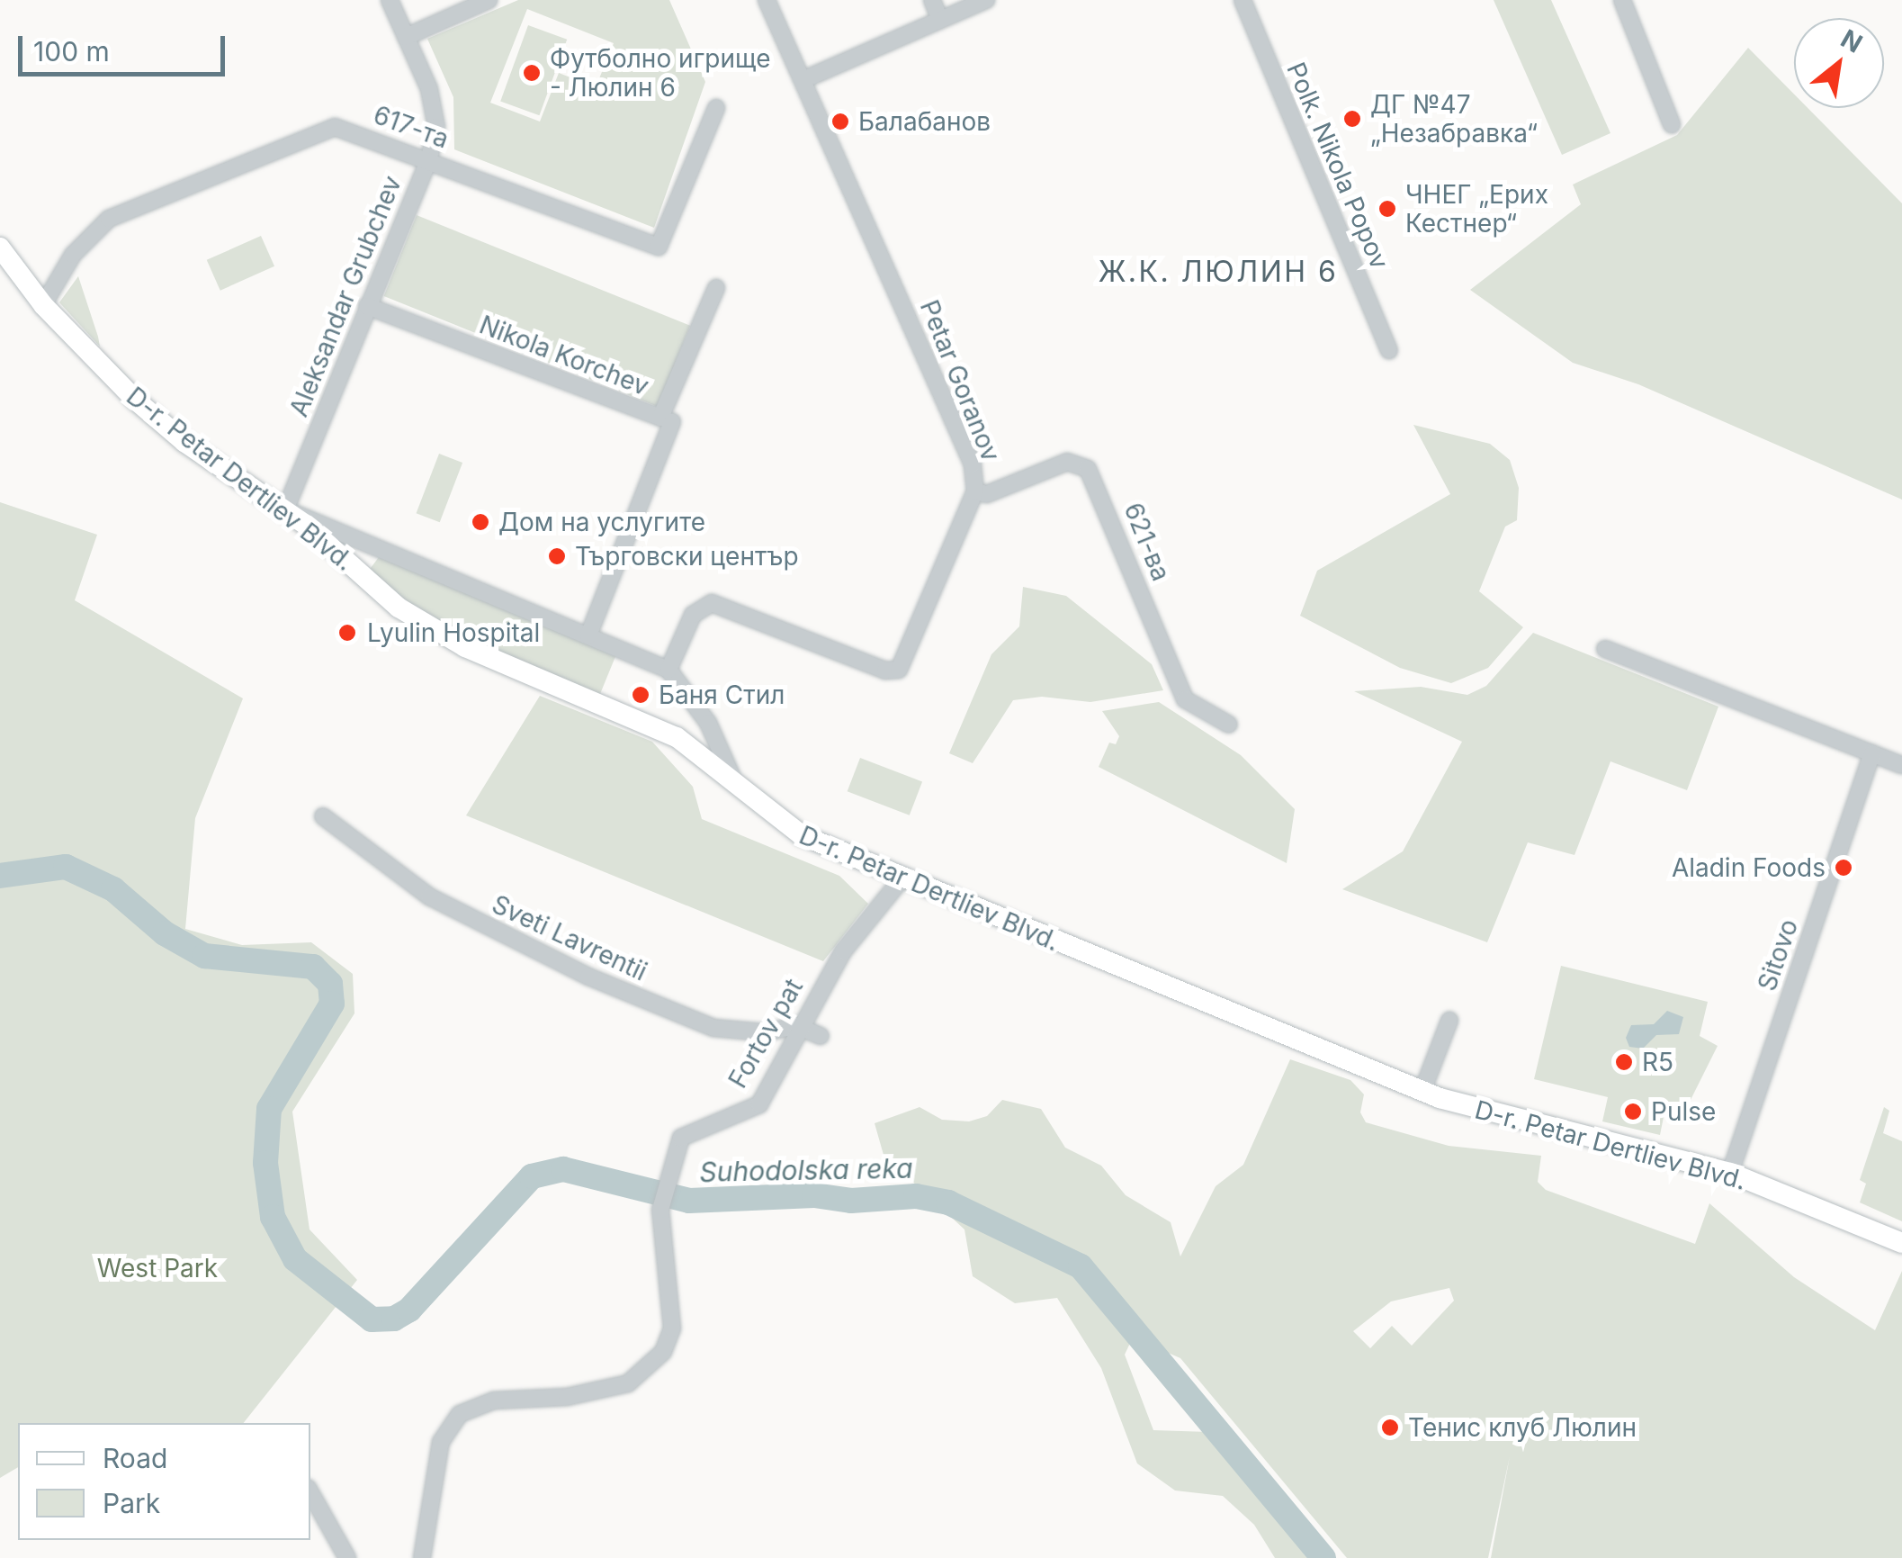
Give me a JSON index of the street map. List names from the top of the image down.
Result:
{
  "streets": {
    "main road": ["D-r. Petar Dertliev Blvd."],
    "street": [
      "617-та",
      "Polk. Nikola Popov",
      "Aleksandar Grubchev",
      "Nikola Korchev",
      "Petar Goranov",
      "621-ва",
      "Sveti Lavrentii",
      "Sitovo",
      "Fortov pat"
    ]
  },
  "crossings": [
    ["617-та", "Aleksandar Grubchev"],
    ["617-та", "D-r. Petar Dertliev Blvd."],
    ["Aleksandar Grubchev", "Nikola Korchev"],
    ["Aleksandar Grubchev", "D-r. Petar Dertliev Blvd."],
    ["Petar Goranov", "621-ва"],
    ["D-r. Petar Dertliev Blvd.", "Sitovo"],
    ["D-r. Petar Dertliev Blvd.", "Fortov pat"],
    ["Sveti Lavrentii", "Fortov pat"]
  ],
  "districts": ["Ж.К. ЛЮЛИН 6"],
  "water": ["Suhodolska reka"],
  "parks": ["West Park"],
  "places": [
    "Футболно игрище - Люлин 6",
    "ДГ №47 „Незабравка“",
    "Балабанов",
    "ЧНЕГ „Ерих Кестнер“",
    "Дом на услугите",
    "Търговски център",
    "Lyulin Hospital",
    "Баня Стил",
    "Aladin Foods",
    "R5",
    "Pulse",
    "Тенис клуб Люлин"
  ],
  "legend": ["Road", "Park"],
  "scale_bar": "100 m",
  "north": "top right"
}
